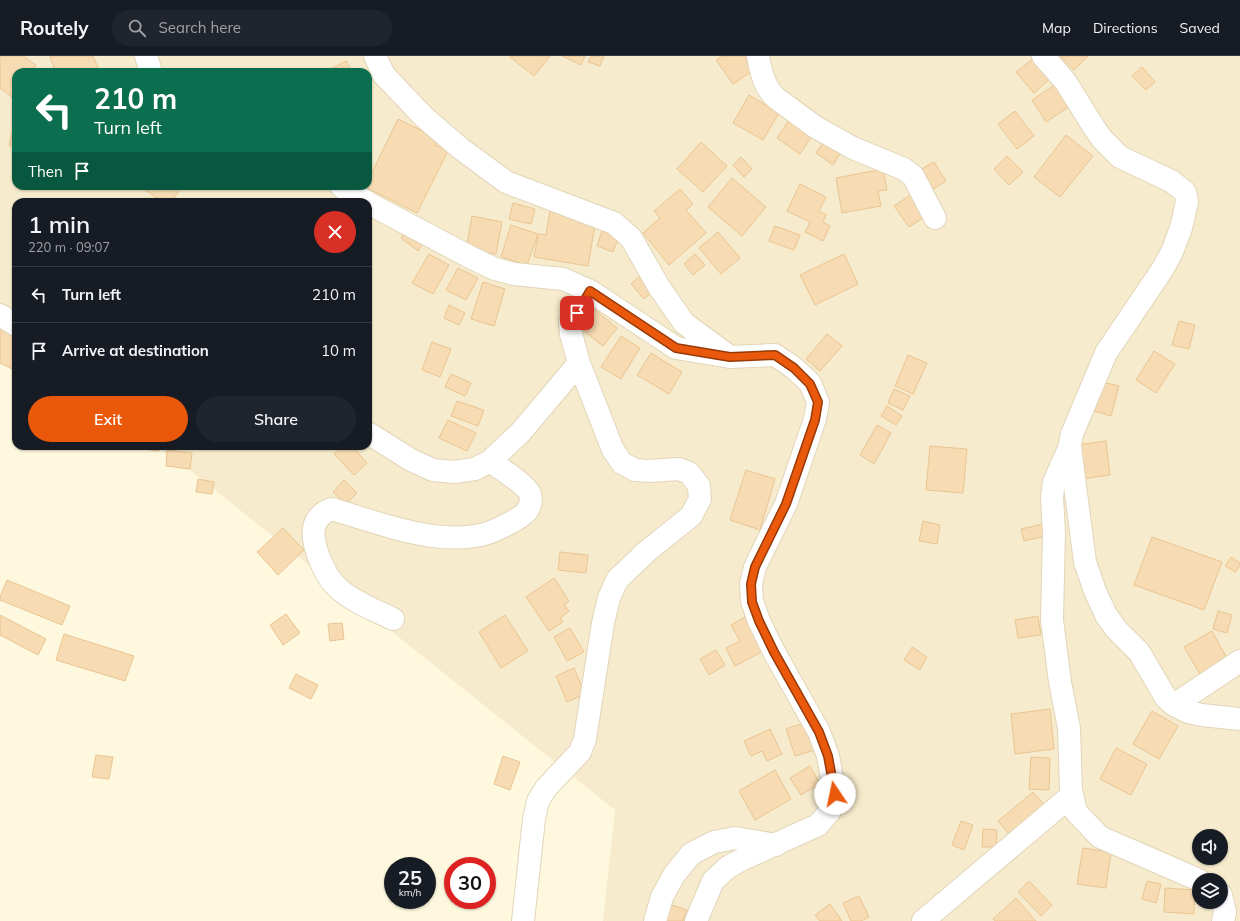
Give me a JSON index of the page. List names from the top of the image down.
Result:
{
  "page": {
    "header": "Routely",
    "search": "Search here",
    "nav": ["Map", "Directions", "Saved"],
    "turn": ["210 m", "Turn left"],
    "then": "Then",
    "heading": ["1 min", "220 m · 09:07"],
    "list": [
      {
        "name": "Turn left",
        "value": "210 m"
      },
      {
        "name": "Arrive at destination",
        "value": "10 m"
      }
    ],
    "buttons": ["Exit", "Share"],
    "speed": "25 km/h",
    "limit": "30"
  }
}
